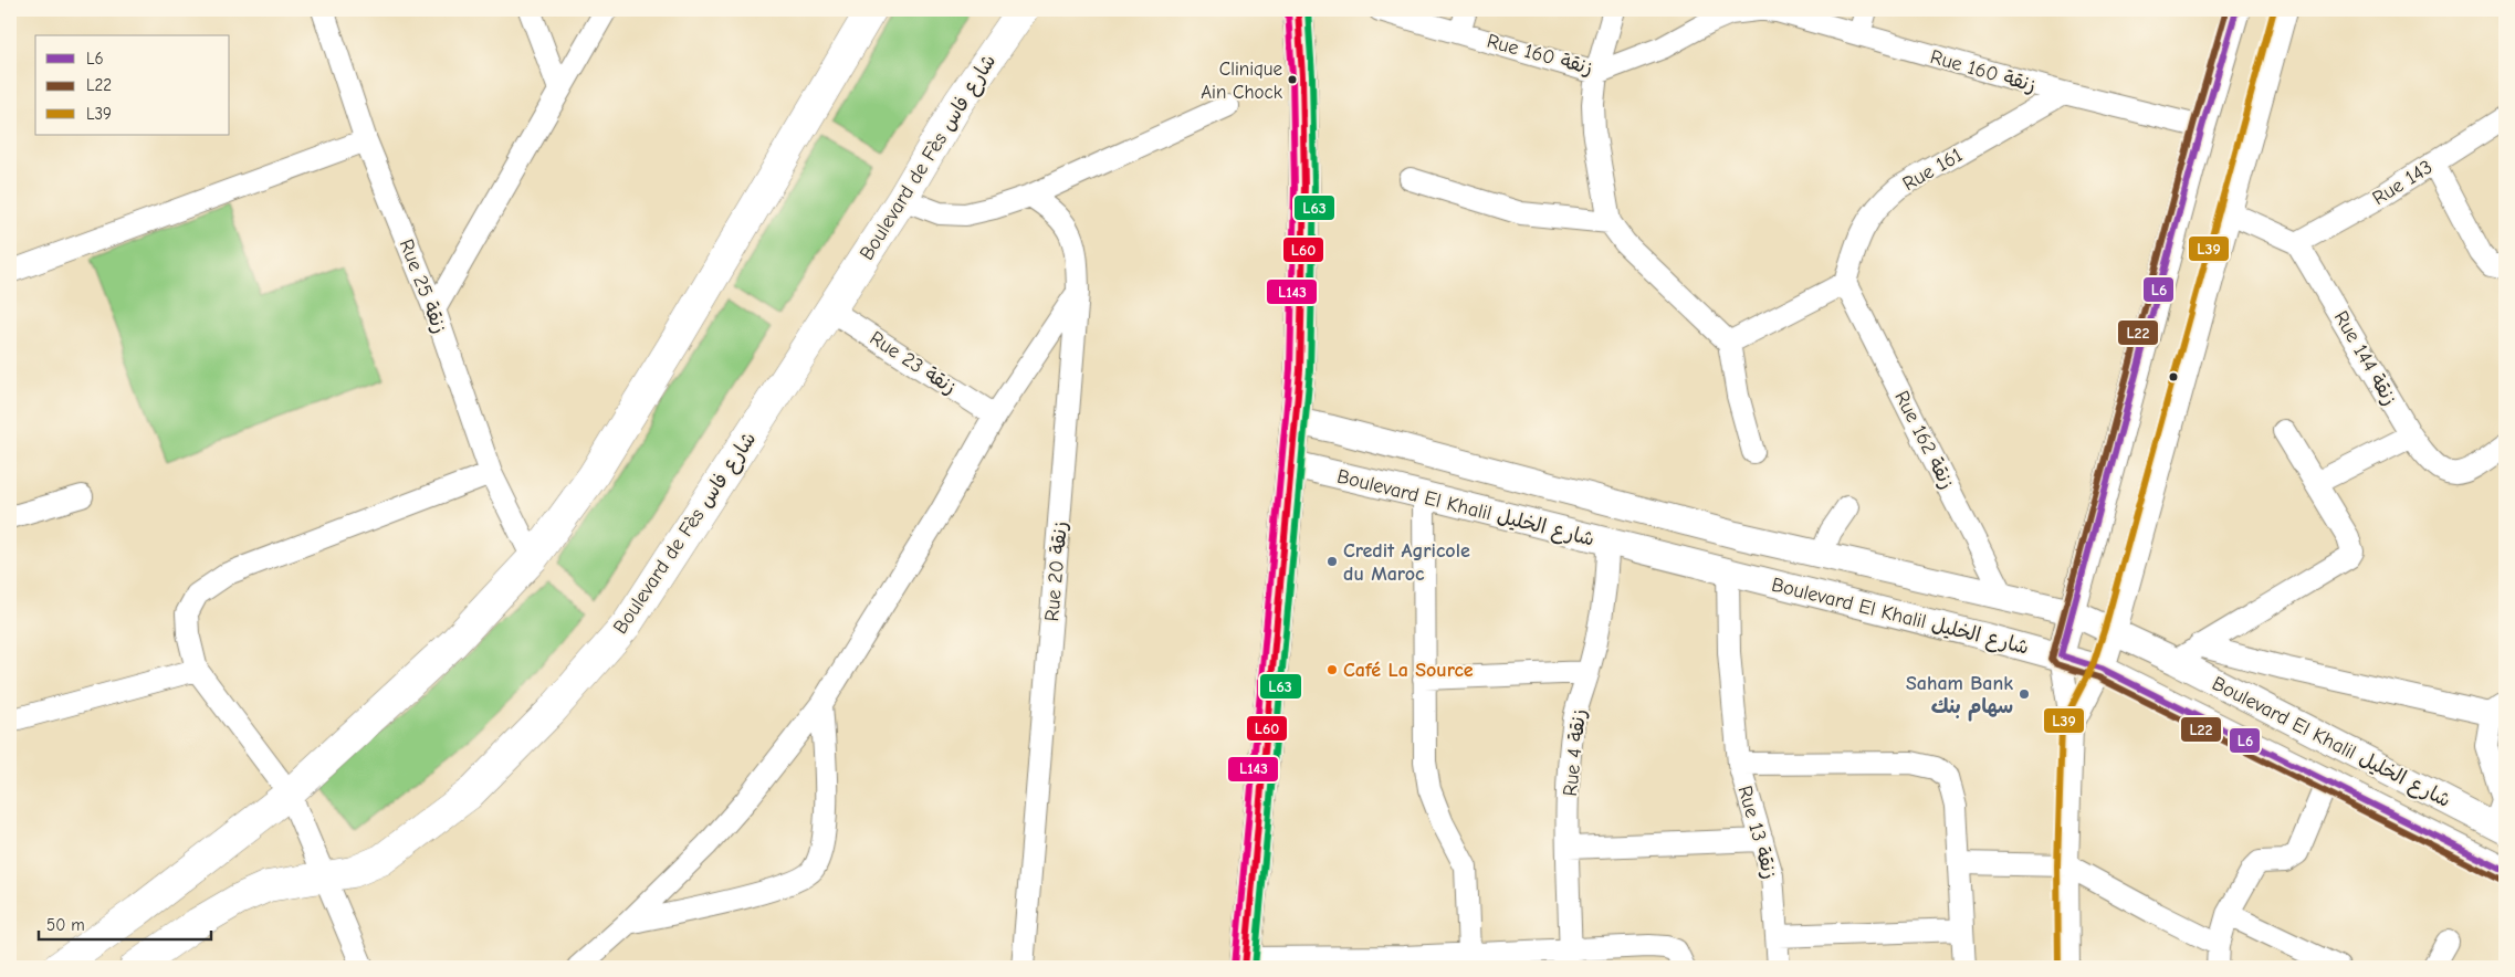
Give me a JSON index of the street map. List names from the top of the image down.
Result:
{
  "streets": {
    "main road": ["Boulevard de Fès شارع فاس"],
    "street": [
      "Rue 160 زنقة",
      "Rue 161",
      "Rue 143",
      "Rue 25 زنقة",
      "Rue 144 زنقة",
      "Rue 23 زنقة",
      "Rue 162 زنقة",
      "Boulevard El Khalil شارع الخليل",
      "Rue 20 زنقة",
      "Rue 4 زنقة",
      "Rue 13 زنقة"
    ]
  },
  "crossings": [
    ["Rue 160 زنقة", "Rue 161"],
    ["Boulevard de Fès شارع فاس", "Rue 23 زنقة"],
    ["Rue 161", "Rue 162 زنقة"],
    ["Rue 143", "Rue 144 زنقة"],
    ["Rue 162 زنقة", "Boulevard El Khalil شارع الخليل"],
    ["Boulevard El Khalil شارع الخليل", "Rue 4 زنقة"],
    ["Boulevard El Khalil شارع الخليل", "Rue 13 زنقة"]
  ],
  "places": [
    "Clinique Ain Chock",
    "Credit Agricole du Maroc",
    "Café La Source",
    "Saham Bank سهام بنك"
  ],
  "lines": [
    "transit line L6",
    "transit line L22",
    "transit line L39",
    "transit line L60",
    "transit line L63",
    "transit line L143"
  ],
  "legend": ["L6", "L22", "L39"],
  "scale_bar": "50 m"
}
